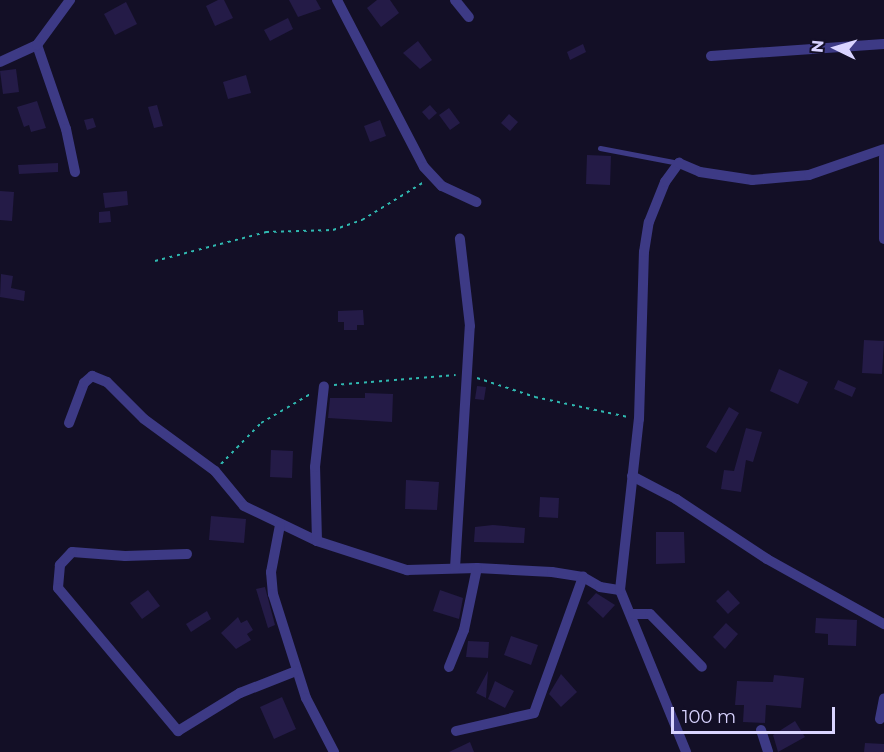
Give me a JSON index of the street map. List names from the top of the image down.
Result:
{
  "scale_bar": "100 m",
  "north": "left"
}
